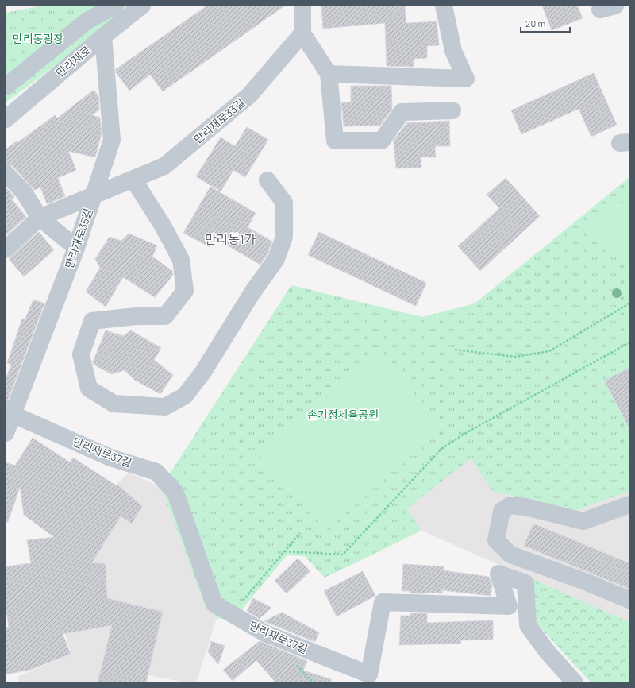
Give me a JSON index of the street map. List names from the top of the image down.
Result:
{
  "streets": {
    "street": [
      "만리재로",
      "만리재로33길",
      "만리재로35길",
      "만리재로37길"
    ]
  },
  "crossings": [
    ["만리재로", "만리재로35길"],
    ["만리재로33길", "만리재로35길"],
    ["만리재로35길", "만리재로37길"]
  ],
  "districts": ["만리동1가"],
  "parks": ["만리동광장", "손기정체육공원"],
  "scale_bar": "20 m"
}
